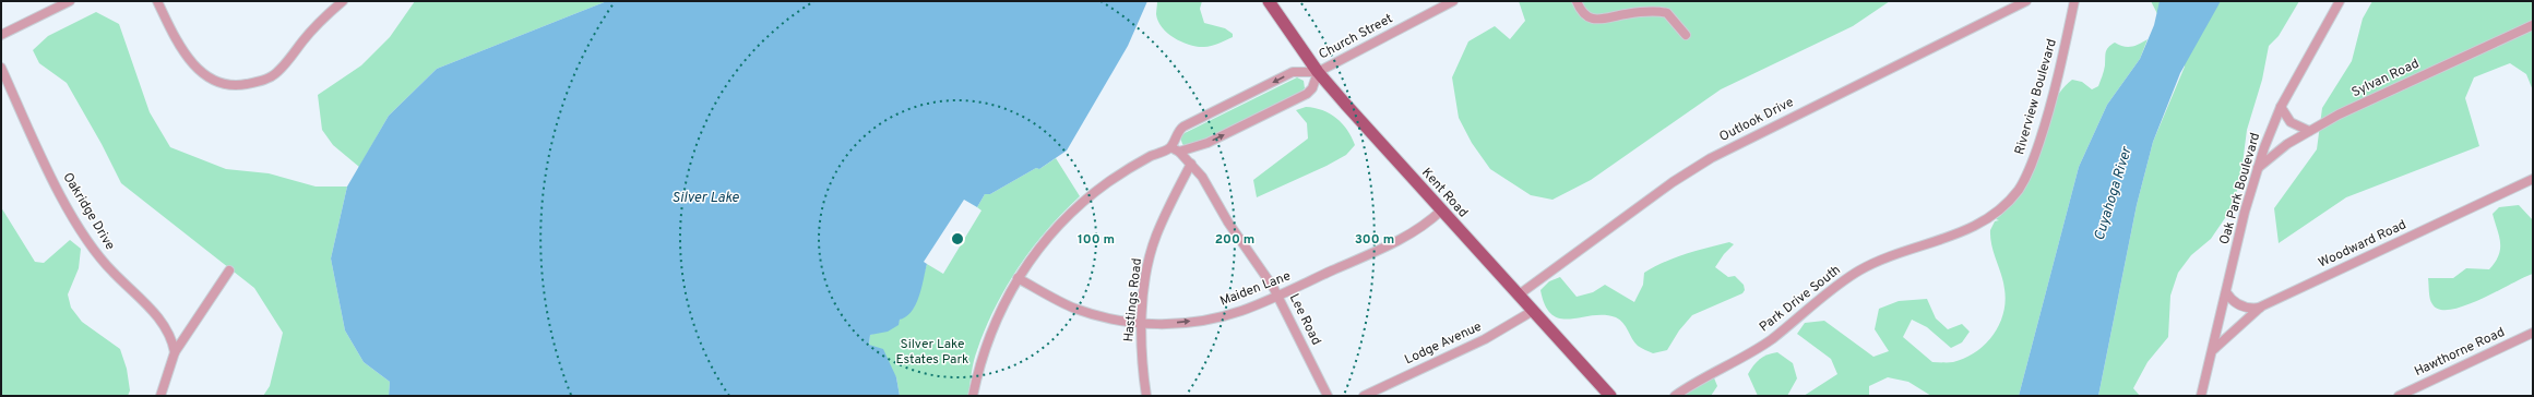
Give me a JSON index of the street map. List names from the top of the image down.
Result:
{
  "streets": {
    "main road": ["Kent Road"],
    "street": [
      "Church Street",
      "Sylvan Road",
      "Riverview Boulevard",
      "Outlook Drive",
      "Oak Park Boulevard",
      "Oakridge Drive",
      "Woodward Road",
      "Maiden Lane",
      "Park Drive South",
      "Hastings Road",
      "Lee Road",
      "Lodge Avenue",
      "Hawthorne Road"
    ]
  },
  "crossings": [
    ["Church Street", "Kent Road"],
    ["Sylvan Road", "Oak Park Boulevard"],
    ["Riverview Boulevard", "Park Drive South"],
    ["Outlook Drive", "Kent Road"],
    ["Oak Park Boulevard", "Woodward Road"],
    ["Kent Road", "Maiden Lane"],
    ["Kent Road", "Lodge Avenue"],
    ["Maiden Lane", "Hastings Road"],
    ["Maiden Lane", "Lee Road"],
    ["Hastings Road", "Lee Road"]
  ],
  "water": ["Cuyahoga River", "Silver Lake"],
  "parks": ["Silver Lake Estates Park"],
  "rings": ["100 m", "200 m", "300 m"]
}
